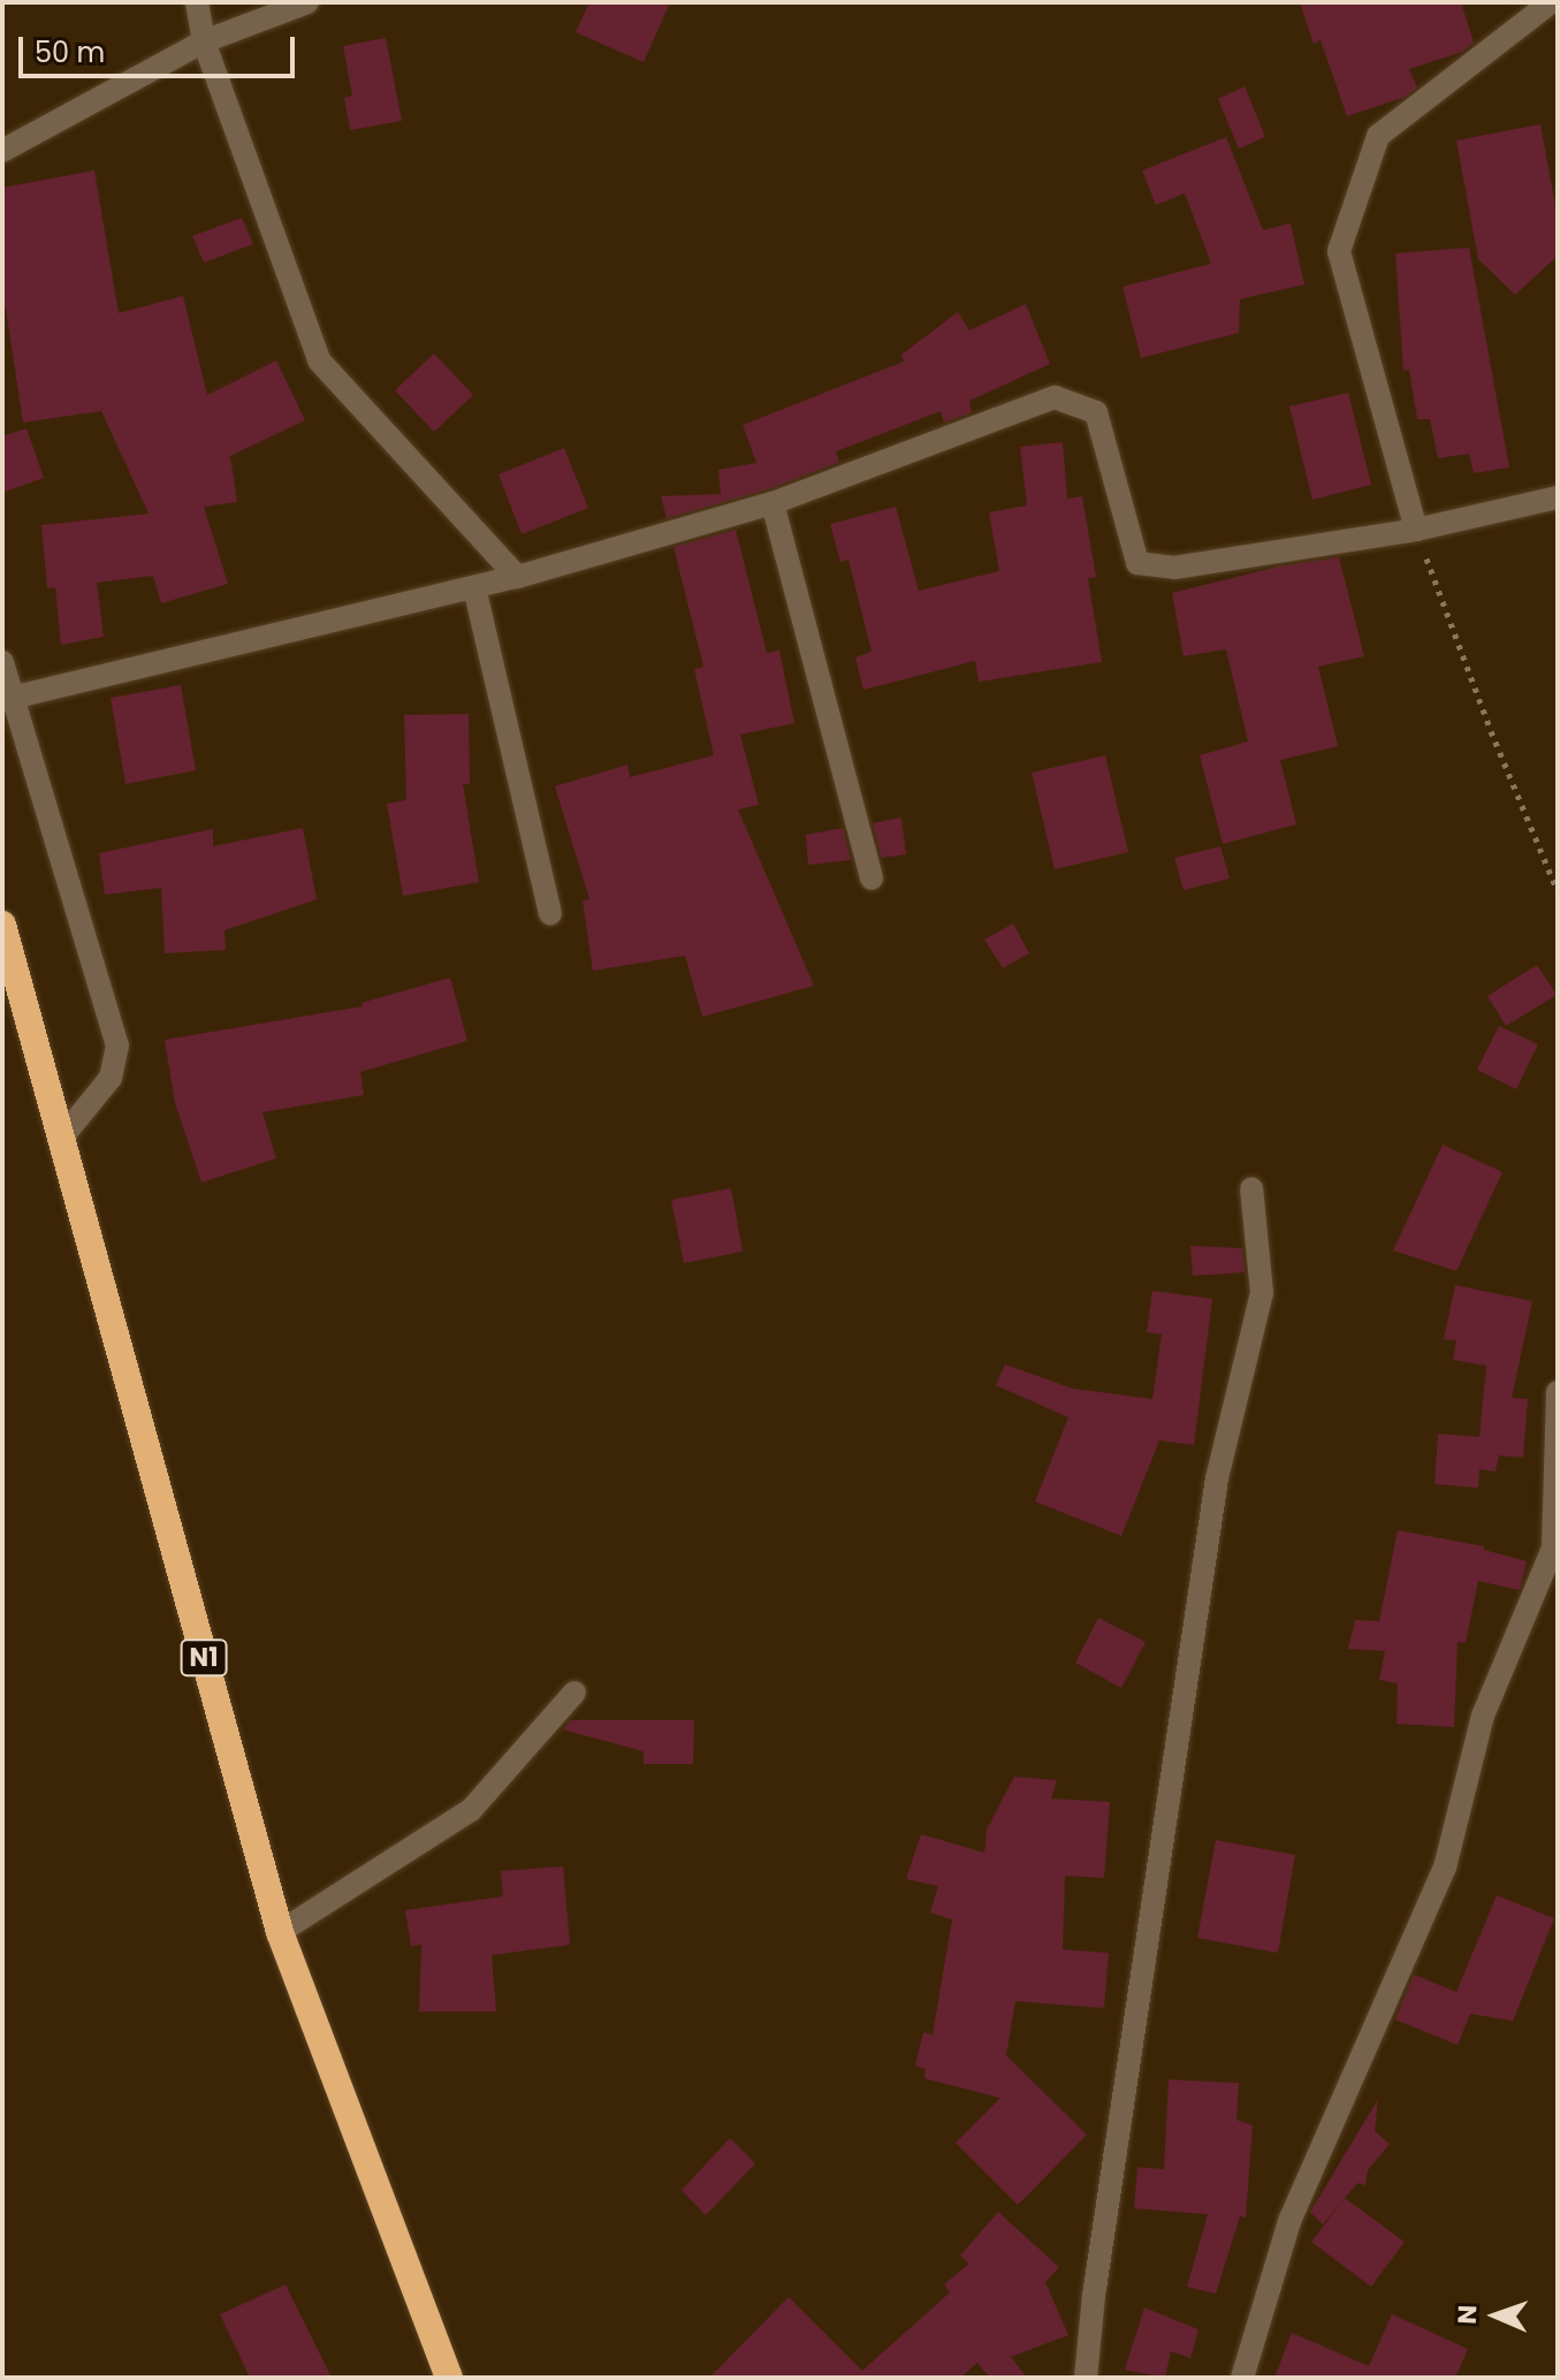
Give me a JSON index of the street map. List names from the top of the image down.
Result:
{
  "streets": {
    "highway": ["N1"]
  },
  "scale_bar": "50 m",
  "north": "left"
}
